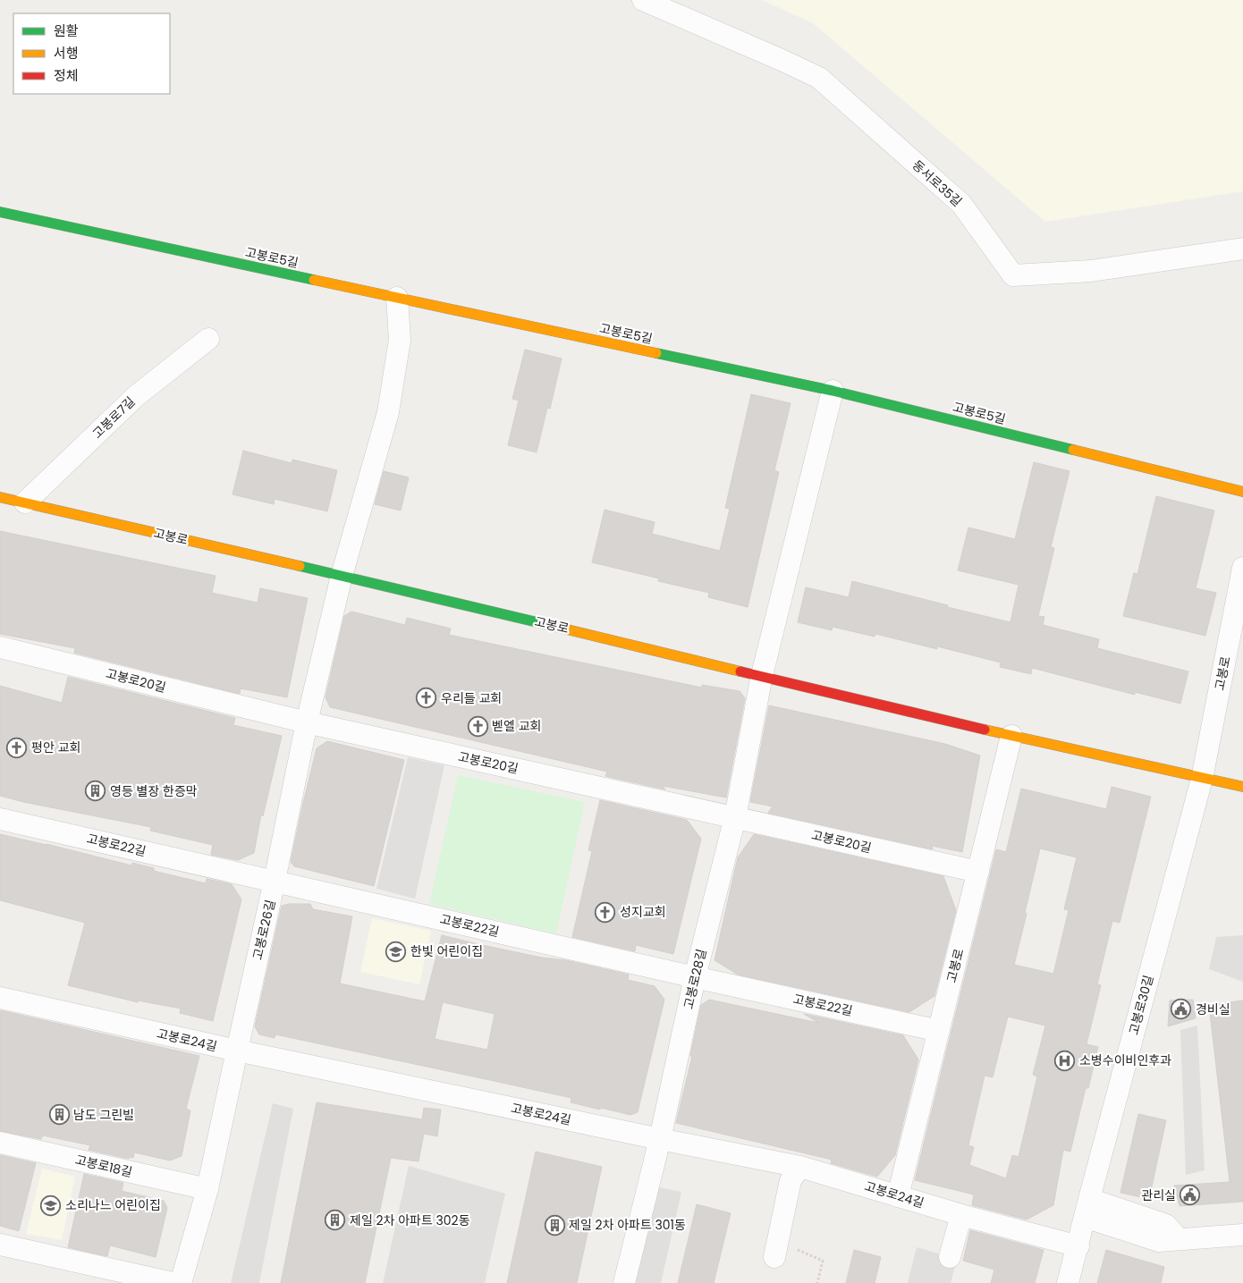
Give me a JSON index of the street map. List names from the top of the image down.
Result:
{
  "streets": {
    "street": [
      "동서로35길",
      "고봉로5길",
      "고봉로7길",
      "고봉로",
      "고봉로20길",
      "고봉로22길",
      "고봉로26길",
      "고봉로28길",
      "고봉로30길",
      "고봉로24길",
      "고봉로18길"
    ]
  },
  "crossings": [
    ["고봉로7길", "고봉로"],
    ["고봉로", "고봉로20길"],
    ["고봉로", "고봉로22길"],
    ["고봉로", "고봉로26길"],
    ["고봉로", "고봉로28길"],
    ["고봉로", "고봉로30길"],
    ["고봉로", "고봉로24길"],
    ["고봉로20길", "고봉로26길"],
    ["고봉로20길", "고봉로28길"],
    ["고봉로22길", "고봉로26길"],
    ["고봉로22길", "고봉로28길"],
    ["고봉로26길", "고봉로24길"],
    ["고봉로26길", "고봉로18길"],
    ["고봉로28길", "고봉로24길"],
    ["고봉로30길", "고봉로24길"]
  ],
  "places": {
    "church": [
      "우리들 교회",
      "벧엘 교회",
      "평안 교회",
      "성지교회"
    ],
    "building": [
      "영등 별장 한증막",
      "남도 그린빌",
      "제일 2차 아파트 302동",
      "제일 2차 아파트 301동"
    ],
    "school or university": ["한빛 어린이집", "소리나느 어린이집"],
    "public building": ["경비실", "관리실"],
    "hospital": ["소병수이비인후과"]
  },
  "legend": ["원활", "서행", "정체"]
}
